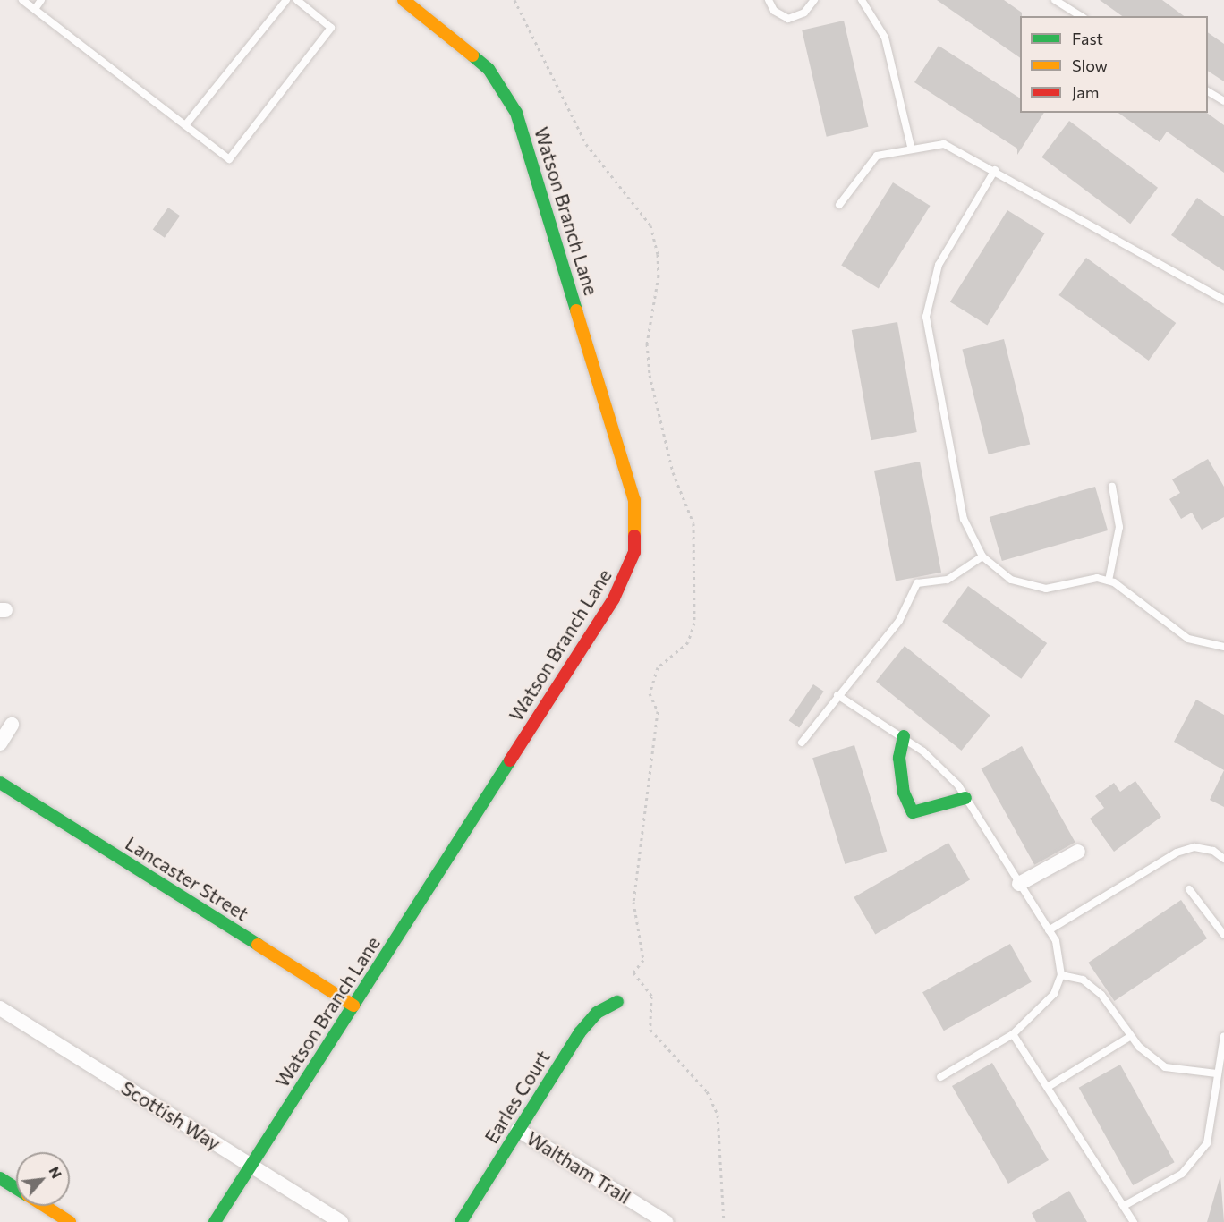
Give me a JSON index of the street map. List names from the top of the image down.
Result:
{
  "streets": {
    "street": [
      "Watson Branch Lane",
      "Lancaster Street",
      "Earles Court",
      "Scottish Way",
      "Waltham Trail"
    ]
  },
  "crossings": [
    ["Watson Branch Lane", "Lancaster Street"],
    ["Watson Branch Lane", "Scottish Way"],
    ["Earles Court", "Waltham Trail"]
  ],
  "legend": ["Fast", "Slow", "Jam"],
  "north": "top right"
}
